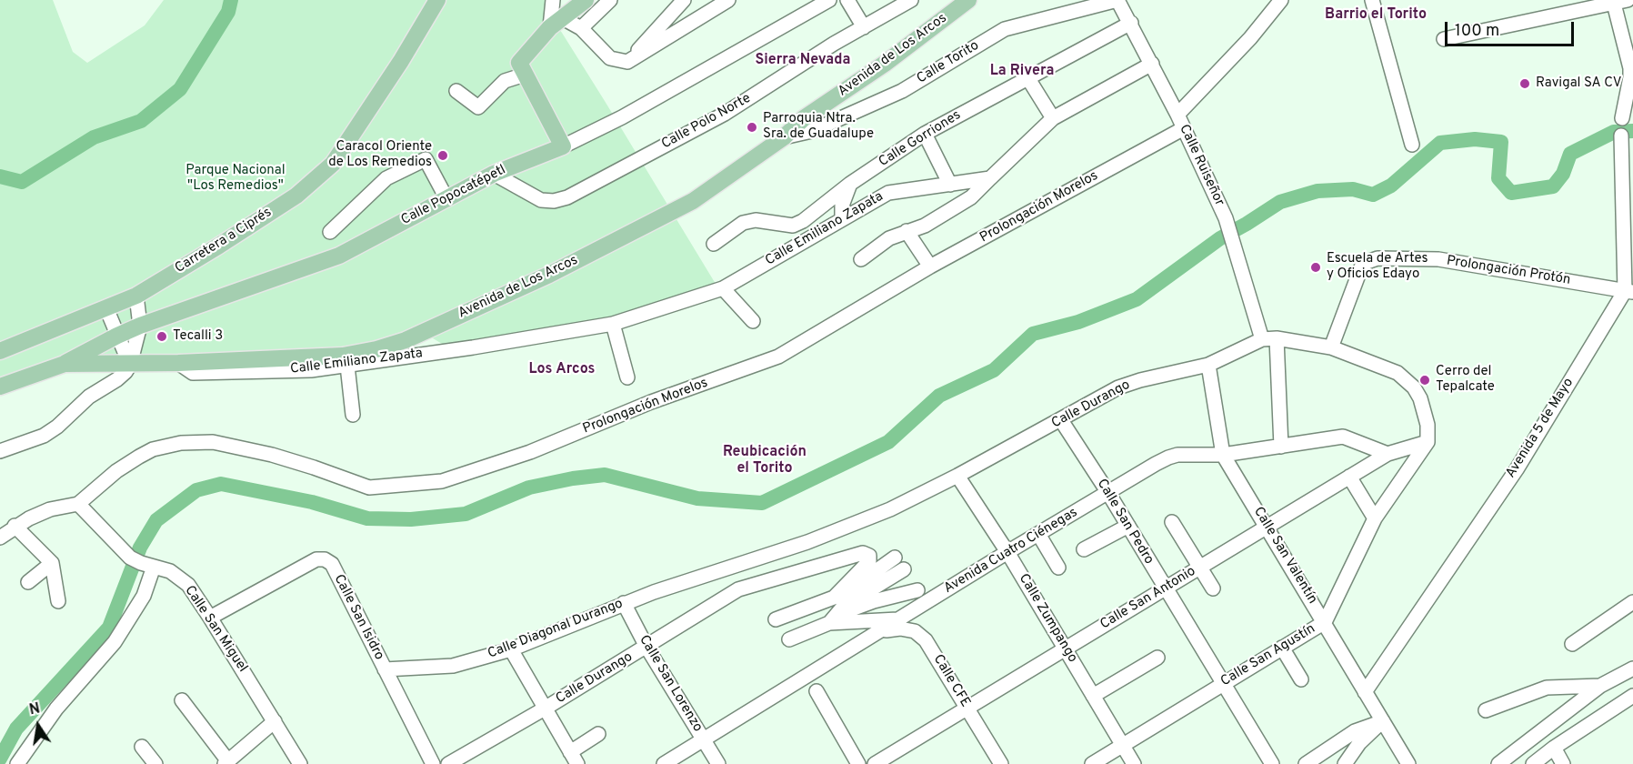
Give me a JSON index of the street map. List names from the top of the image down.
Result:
{
  "streets": {
    "main road": ["Avenida de Los Arcos", "Calle Popocatépetl", "Carretera a Ciprés"],
    "street": [
      "Calle Torito",
      "Calle Polo Norte",
      "Calle Gorriones",
      "Calle Ruiseñor",
      "Prolongación Morelos",
      "Calle Emiliano Zapata",
      "Prolongación Protón",
      "Calle Durango",
      "Avenida 5 de Mayo",
      "Calle San Pedro",
      "Avenida Cuatro Ciénegas",
      "Calle San Valentín",
      "Calle San Antonio",
      "Calle San Isidro",
      "Calle Zumpango",
      "Calle San Miguel",
      "Calle Diagonal Durango",
      "Calle San Agustín",
      "Calle CFE",
      "Calle San Lorenzo"
    ]
  },
  "crossings": [
    ["Avenida de Los Arcos", "Calle Torito"],
    ["Avenida de Los Arcos", "Calle Popocatépetl"],
    ["Avenida de Los Arcos", "Calle Emiliano Zapata"],
    ["Calle Torito", "Calle Ruiseñor"],
    ["Calle Polo Norte", "Calle Popocatépetl"],
    ["Calle Gorriones", "Calle Ruiseñor"],
    ["Calle Ruiseñor", "Prolongación Morelos"],
    ["Calle Ruiseñor", "Calle Durango"],
    ["Prolongación Morelos", "Calle San Miguel"],
    ["Prolongación Protón", "Calle Durango"],
    ["Prolongación Protón", "Avenida 5 de Mayo"],
    ["Calle Durango", "Calle San Pedro"],
    ["Calle Durango", "Calle San Valentín"],
    ["Calle Durango", "Calle San Antonio"],
    ["Calle Durango", "Calle Zumpango"],
    ["Calle Durango", "Calle Diagonal Durango"],
    ["Calle Durango", "Calle San Agustín"],
    ["Calle Durango", "Calle San Lorenzo"],
    ["Avenida 5 de Mayo", "Calle San Valentín"],
    ["Calle San Pedro", "Avenida Cuatro Ciénegas"],
    ["Calle San Pedro", "Calle San Antonio"],
    ["Calle San Pedro", "Calle San Agustín"],
    ["Avenida Cuatro Ciénegas", "Calle San Valentín"],
    ["Avenida Cuatro Ciénegas", "Calle San Antonio"],
    ["Avenida Cuatro Ciénegas", "Calle Zumpango"],
    ["Avenida Cuatro Ciénegas", "Calle CFE"],
    ["Avenida Cuatro Ciénegas", "Calle San Lorenzo"],
    ["Calle San Valentín", "Calle San Antonio"],
    ["Calle San Valentín", "Calle San Agustín"],
    ["Calle San Antonio", "Calle Zumpango"],
    ["Calle San Antonio", "Calle San Agustín"],
    ["Calle San Antonio", "Calle CFE"],
    ["Calle San Isidro", "Calle San Miguel"],
    ["Calle San Isidro", "Calle Diagonal Durango"],
    ["Calle Zumpango", "Calle San Agustín"],
    ["Calle Diagonal Durango", "Calle San Lorenzo"]
  ],
  "districts": [
    "Barrio el Torito",
    "Sierra Nevada",
    "La Rivera",
    "Los Arcos",
    "Reubicación el Torito"
  ],
  "parks": ["Parque Nacional \"Los Remedios\""],
  "places": [
    "Ravigal SA CV",
    "Parroquia Ntra. Sra. de Guadalupe",
    "Caracol Oriente de Los Remedios",
    "Escuela de Artes y Oficios Edayo",
    "Tecalli 3",
    "Cerro del Tepalcate"
  ],
  "scale_bar": "100 m",
  "north": "top"
}
